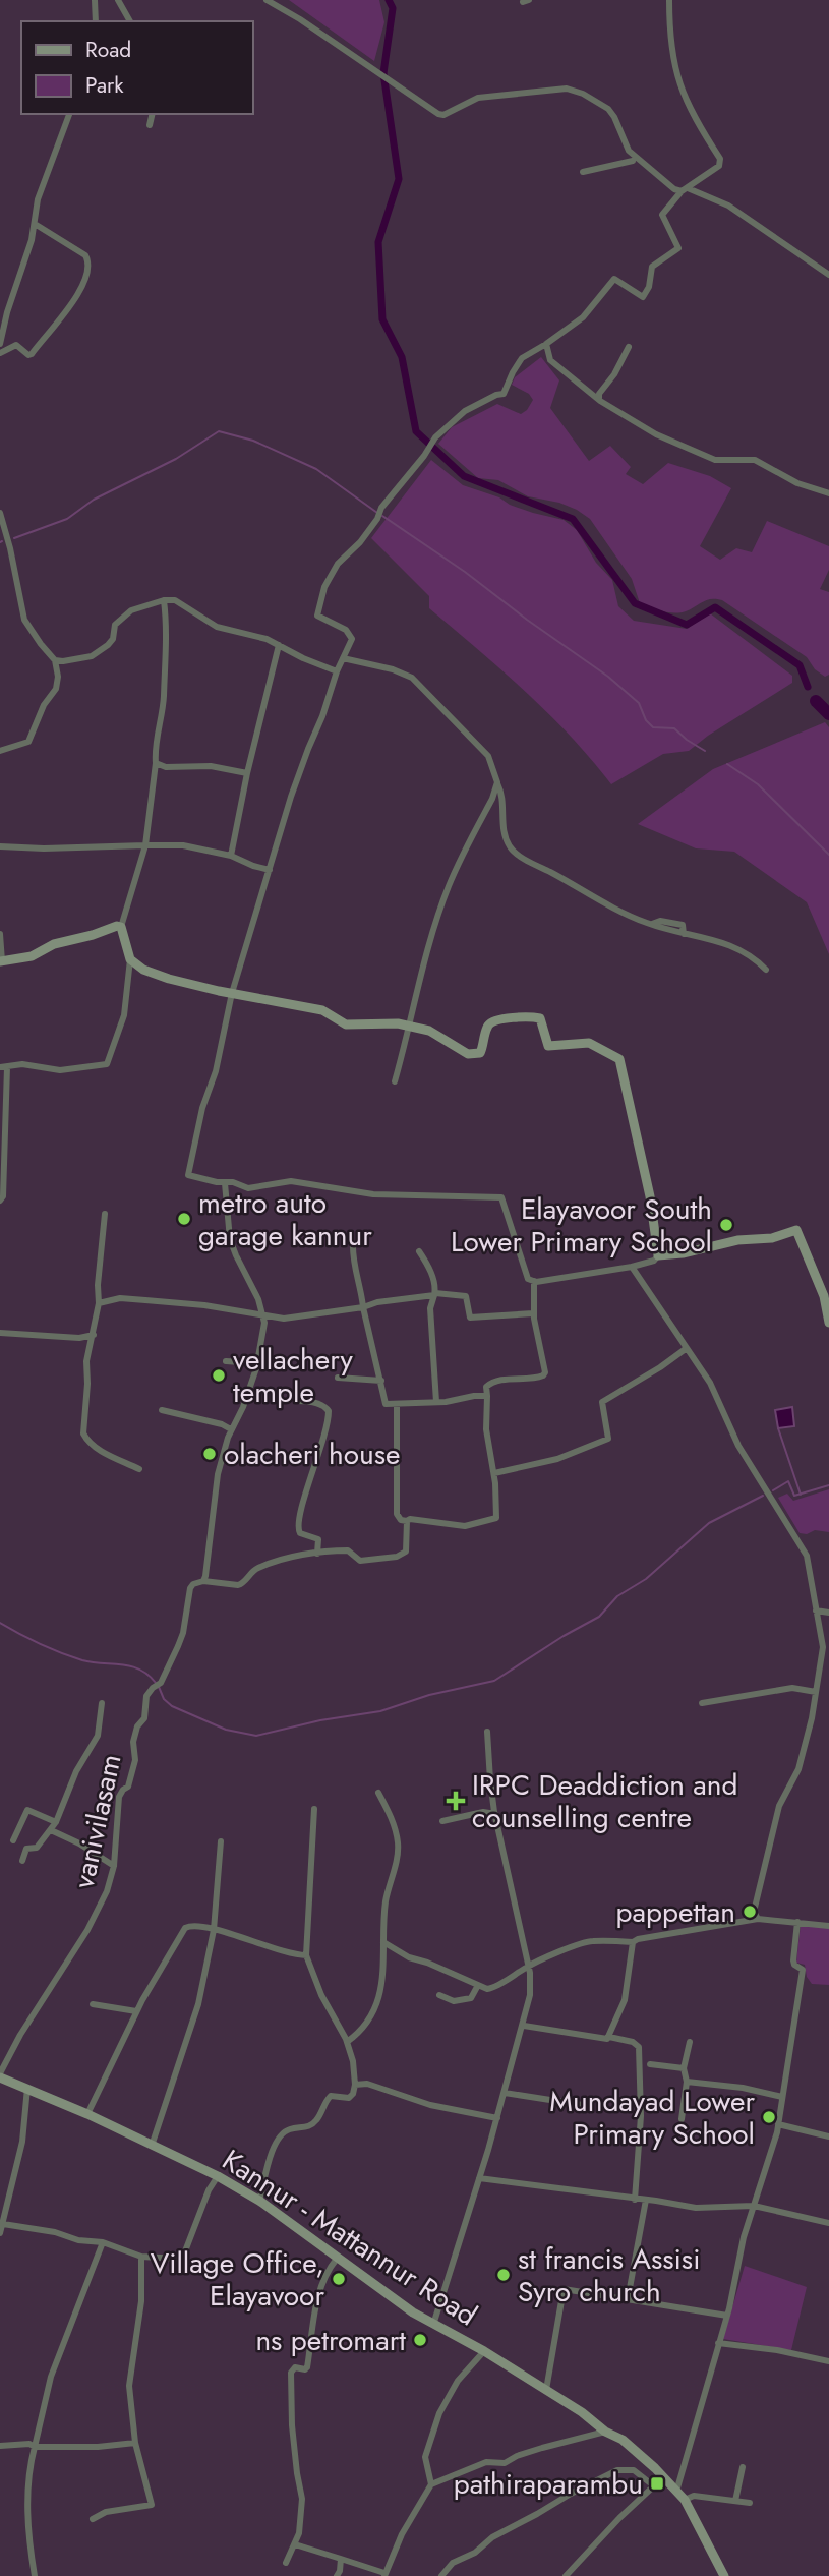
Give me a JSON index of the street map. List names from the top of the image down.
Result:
{
  "streets": {
    "main road": ["Kannur - Mattannur Road"],
    "street": ["vanivilasam"]
  },
  "crossings": [
    ["vanivilasam", "Kannur - Mattannur Road"]
  ],
  "places": {
    "other": [
      "metro auto garage kannur",
      "Elayavoor South Lower Primary School",
      "vellachery temple",
      "olacheri house",
      "pappettan",
      "Mundayad Lower Primary School",
      "st francis Assisi Syro church",
      "Village Office, Elayavoor",
      "ns petromart"
    ],
    "health": ["IRPC Deaddiction and counselling centre"],
    "transit": ["pathiraparambu"]
  },
  "legend": ["Road", "Park"]
}
